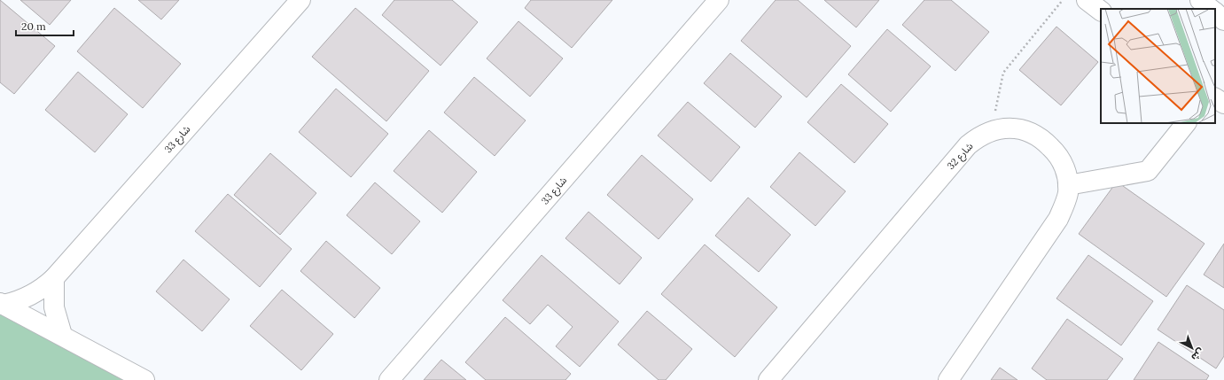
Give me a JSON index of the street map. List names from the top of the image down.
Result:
{
  "streets": {
    "street": ["شارع 33", "شارع 32"]
  },
  "scale_bar": "20 m",
  "north": "bottom right"
}
